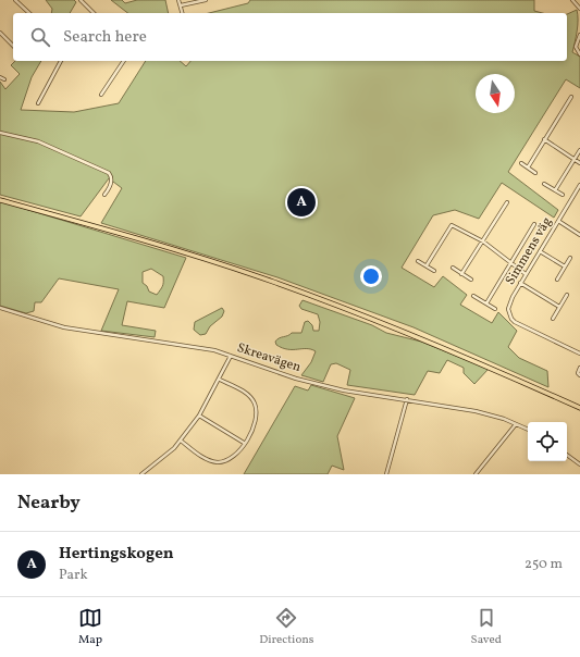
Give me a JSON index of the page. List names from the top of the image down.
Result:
{
  "streets": {
    "street": ["Simmens väg", "Skreavägen"]
  },
  "north": "bottom",
  "page": {
    "search": "Search here",
    "pins": "A",
    "heading": "Nearby",
    "list": [
      {
        "mark": "A",
        "name": "Hertingskogen",
        "note": "Park",
        "value": "250 m"
      }
    ],
    "nav": ["Map", "Directions", "Saved"]
  }
}
